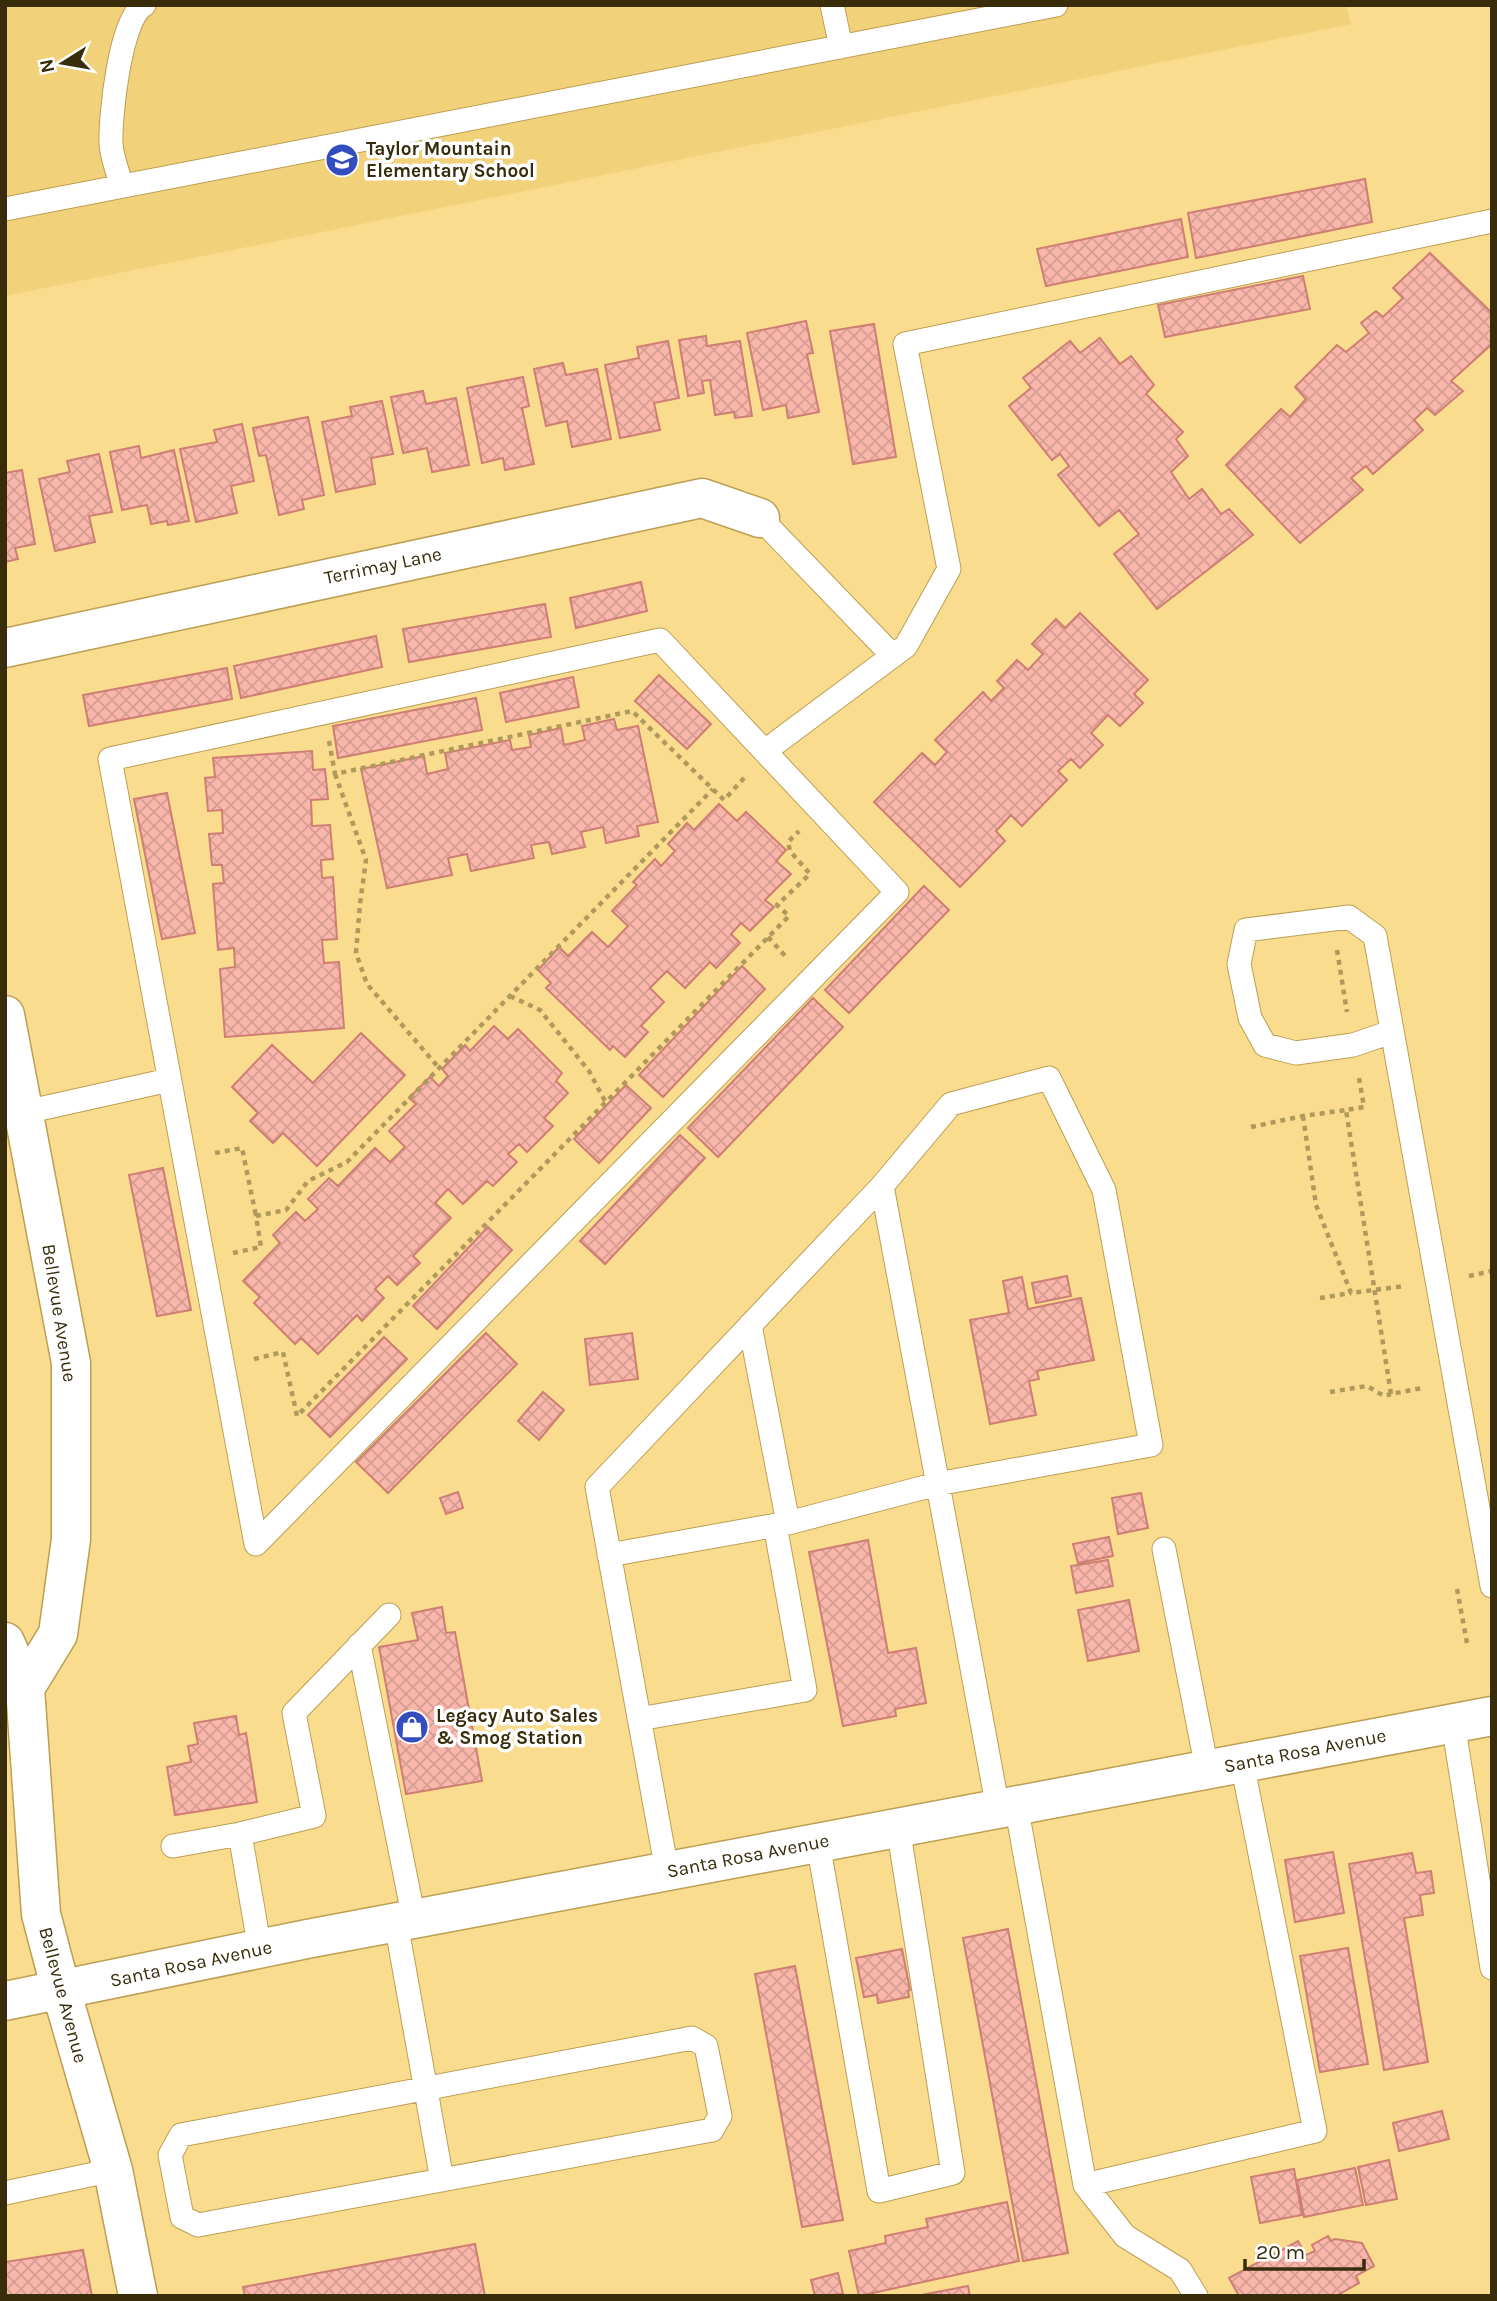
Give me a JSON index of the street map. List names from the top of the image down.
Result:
{
  "streets": {
    "street": ["Terrimay Lane", "Bellevue Avenue", "Santa Rosa Avenue"]
  },
  "crossings": [
    ["Bellevue Avenue", "Santa Rosa Avenue"]
  ],
  "places": {
    "school or university": ["Taylor Mountain Elementary School"],
    "shop": ["Legacy Auto Sales & Smog Station"]
  },
  "scale_bar": "20 m",
  "north": "left"
}
